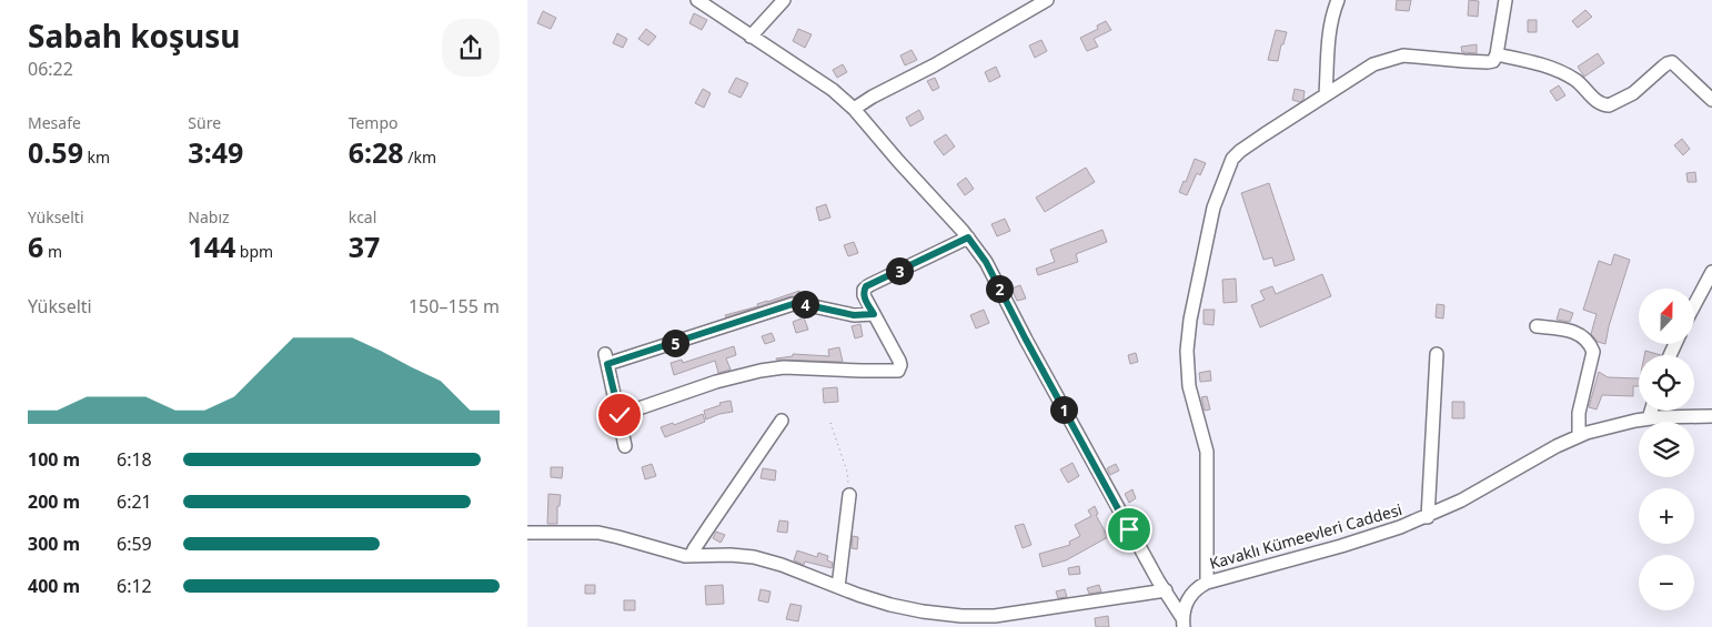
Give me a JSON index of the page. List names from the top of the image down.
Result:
{
  "streets": {
    "street": ["Kavaklı Kümeevleri Caddesi"]
  },
  "north": "top",
  "page": {
    "heading": ["Sabah koşusu", "06:22"],
    "stats": [
      ["Mesafe", "0.59 km"],
      ["Süre", "3:49"],
      ["Tempo", "6:28 /km"],
      ["Yükselti", "6 m"],
      ["Nabız", "144 bpm"],
      ["kcal", "37"]
    ],
    "pins": [
      "3",
      "2",
      "4",
      "5",
      "1"
    ],
    "chart": ["Yükselti", "150–155 m"],
    "map_buttons": ["+", "−"],
    "list": [
      {
        "name": "100 m",
        "note": "6:18"
      },
      {
        "name": "200 m",
        "note": "6:21"
      },
      {
        "name": "300 m",
        "note": "6:59"
      },
      {
        "name": "400 m",
        "note": "6:12"
      }
    ]
  }
}
